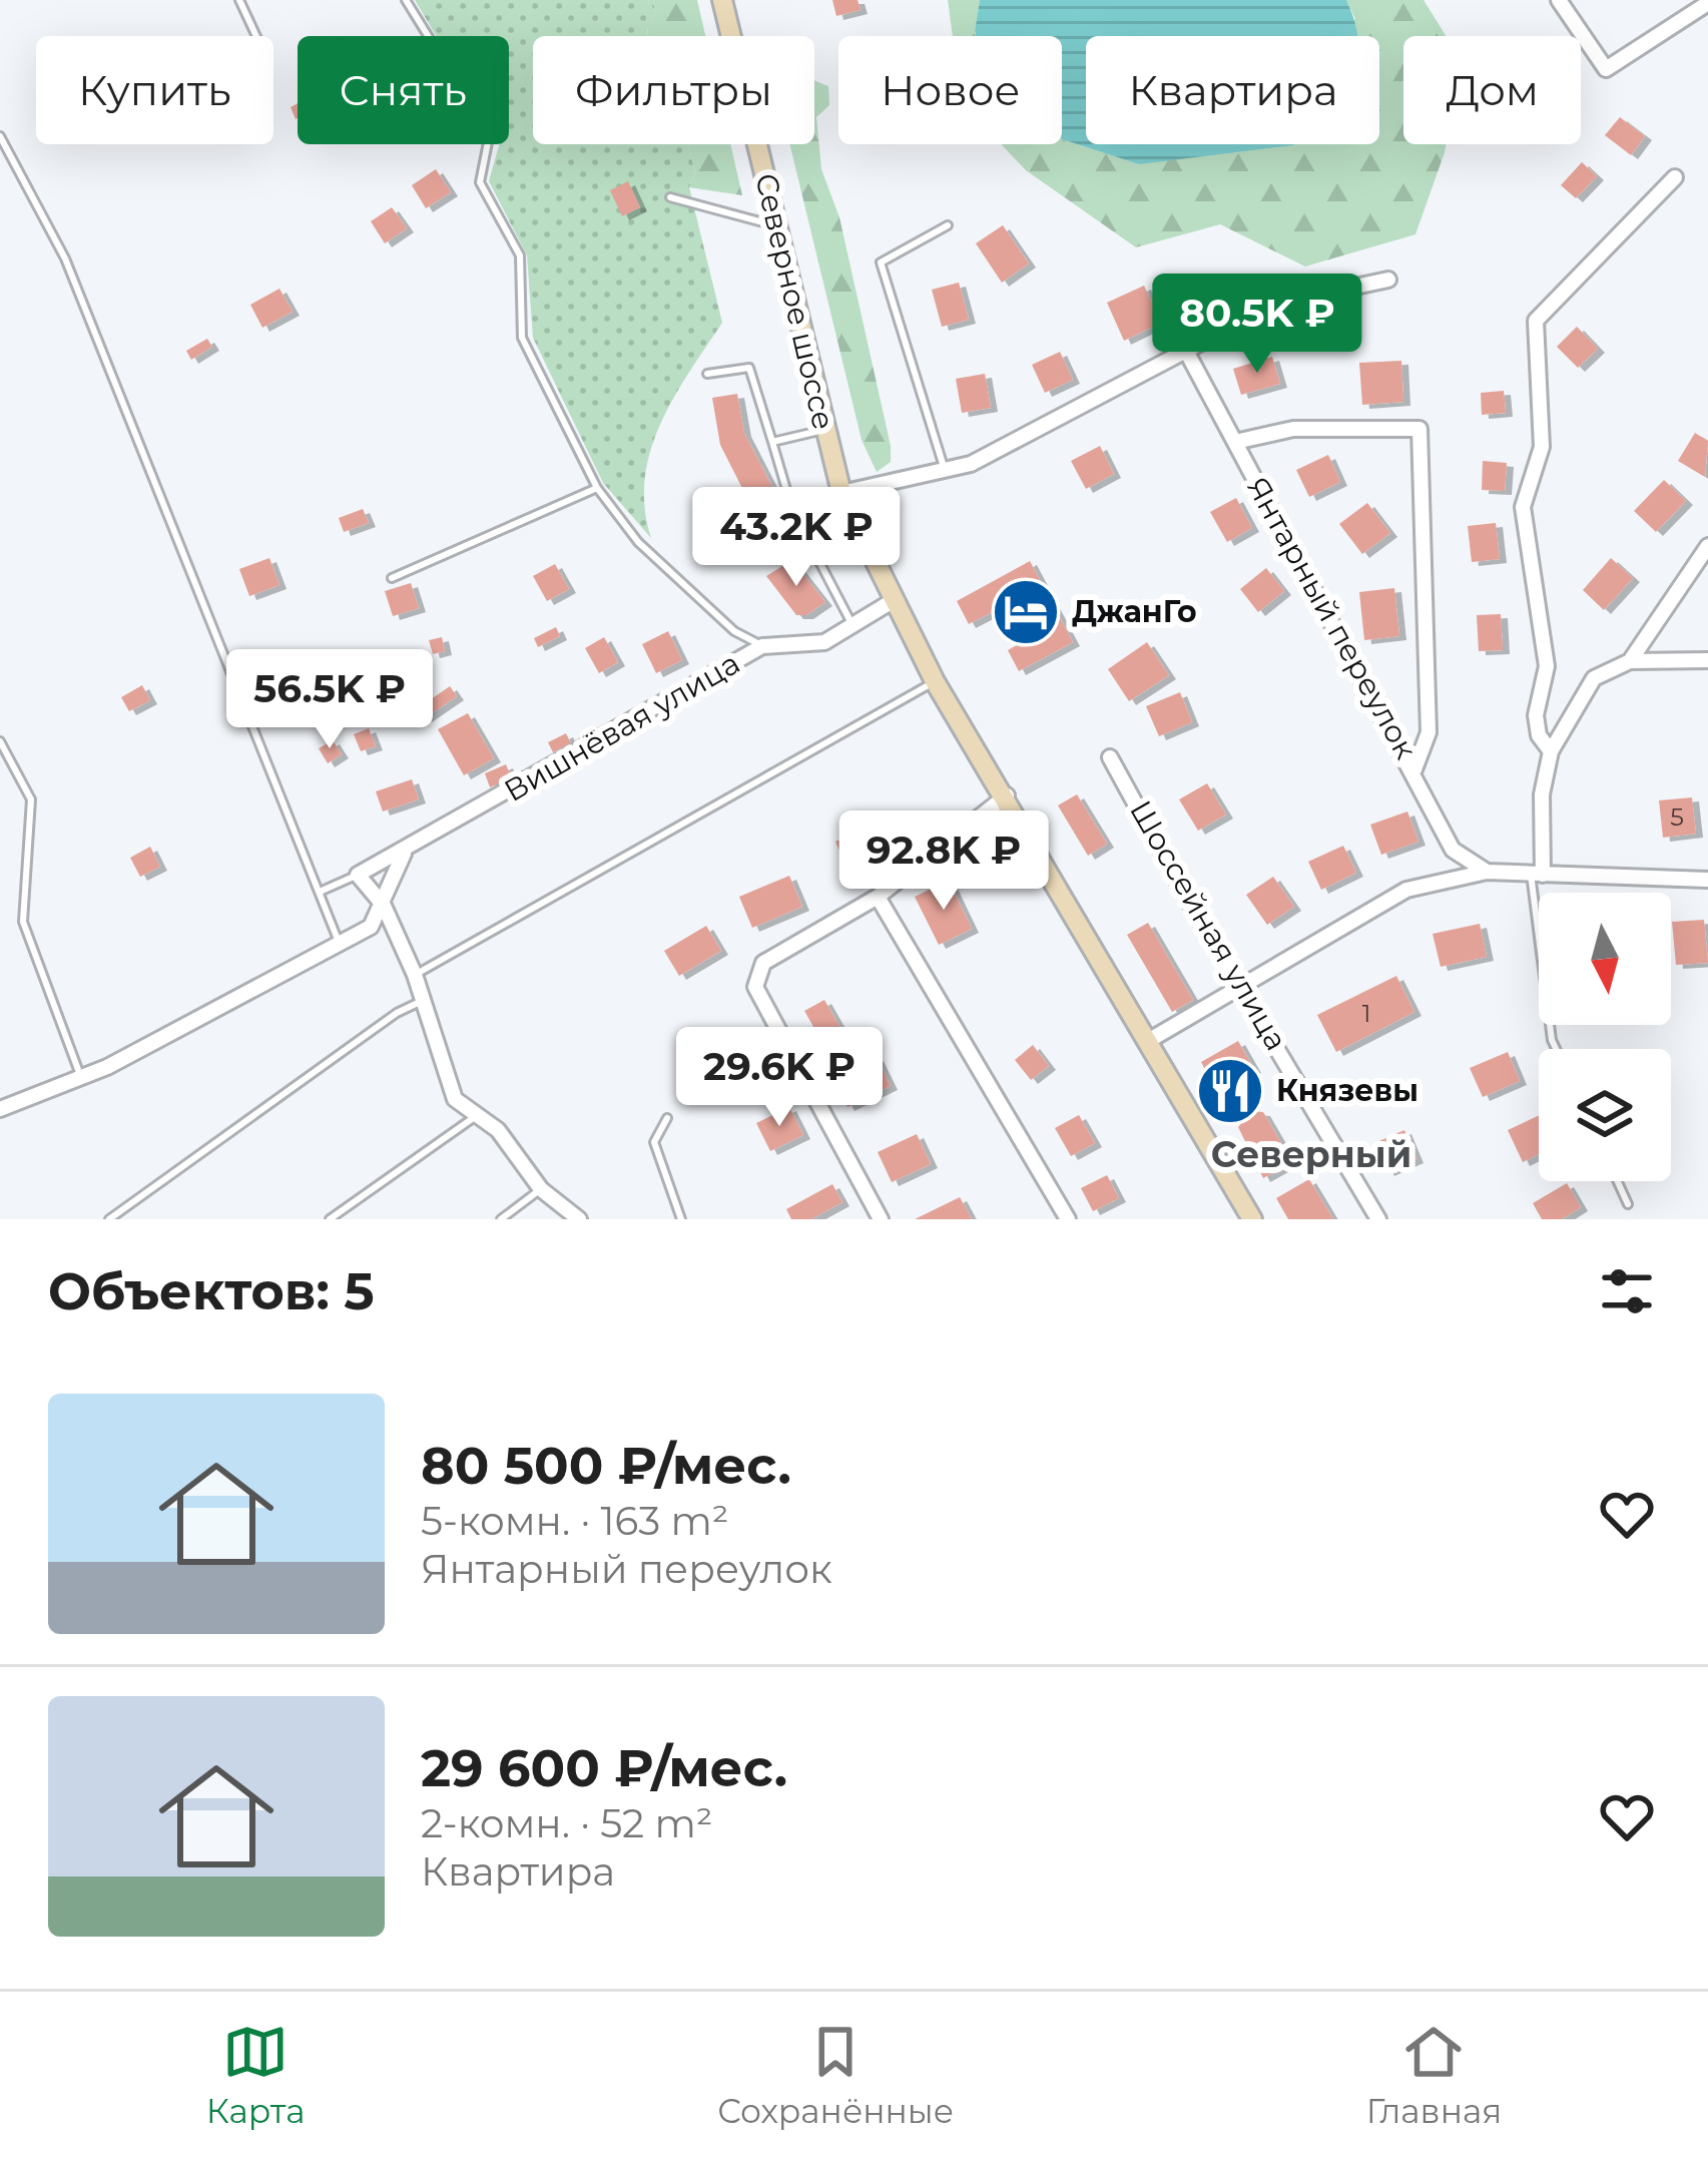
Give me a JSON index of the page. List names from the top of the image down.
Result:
{
  "streets": {
    "main road": ["Северное шоссе"],
    "street": ["Янтарный переулок", "Вишнёвая улица", "Шоссейная улица"]
  },
  "crossings": [
    ["Северное шоссе", "Вишнёвая улица"]
  ],
  "districts": ["Северный"],
  "places": {
    "hotel": ["ДжанГо"],
    "restaurant": ["Князевы"]
  },
  "house_numbers": ["5", "1"],
  "north": "bottom",
  "page": {
    "chip": [
      "Купить",
      "Снять",
      "Фильтры",
      "Новое",
      "Квартира",
      "Дом"
    ],
    "price": [
      "80.5K ₽",
      "43.2K ₽",
      "56.5K ₽",
      "92.8K ₽",
      "29.6K ₽"
    ],
    "heading": "Объектов: 5",
    "list": [
      {
        "name": "80 500 ₽/мес.",
        "note": "5-комн. · 163 m² · Янтарный переулок"
      },
      {
        "name": "29 600 ₽/мес.",
        "note": "2-комн. · 52 m² · Квартира"
      }
    ],
    "tabs": ["Карта", "Сохранённые", "Главная"]
  }
}
